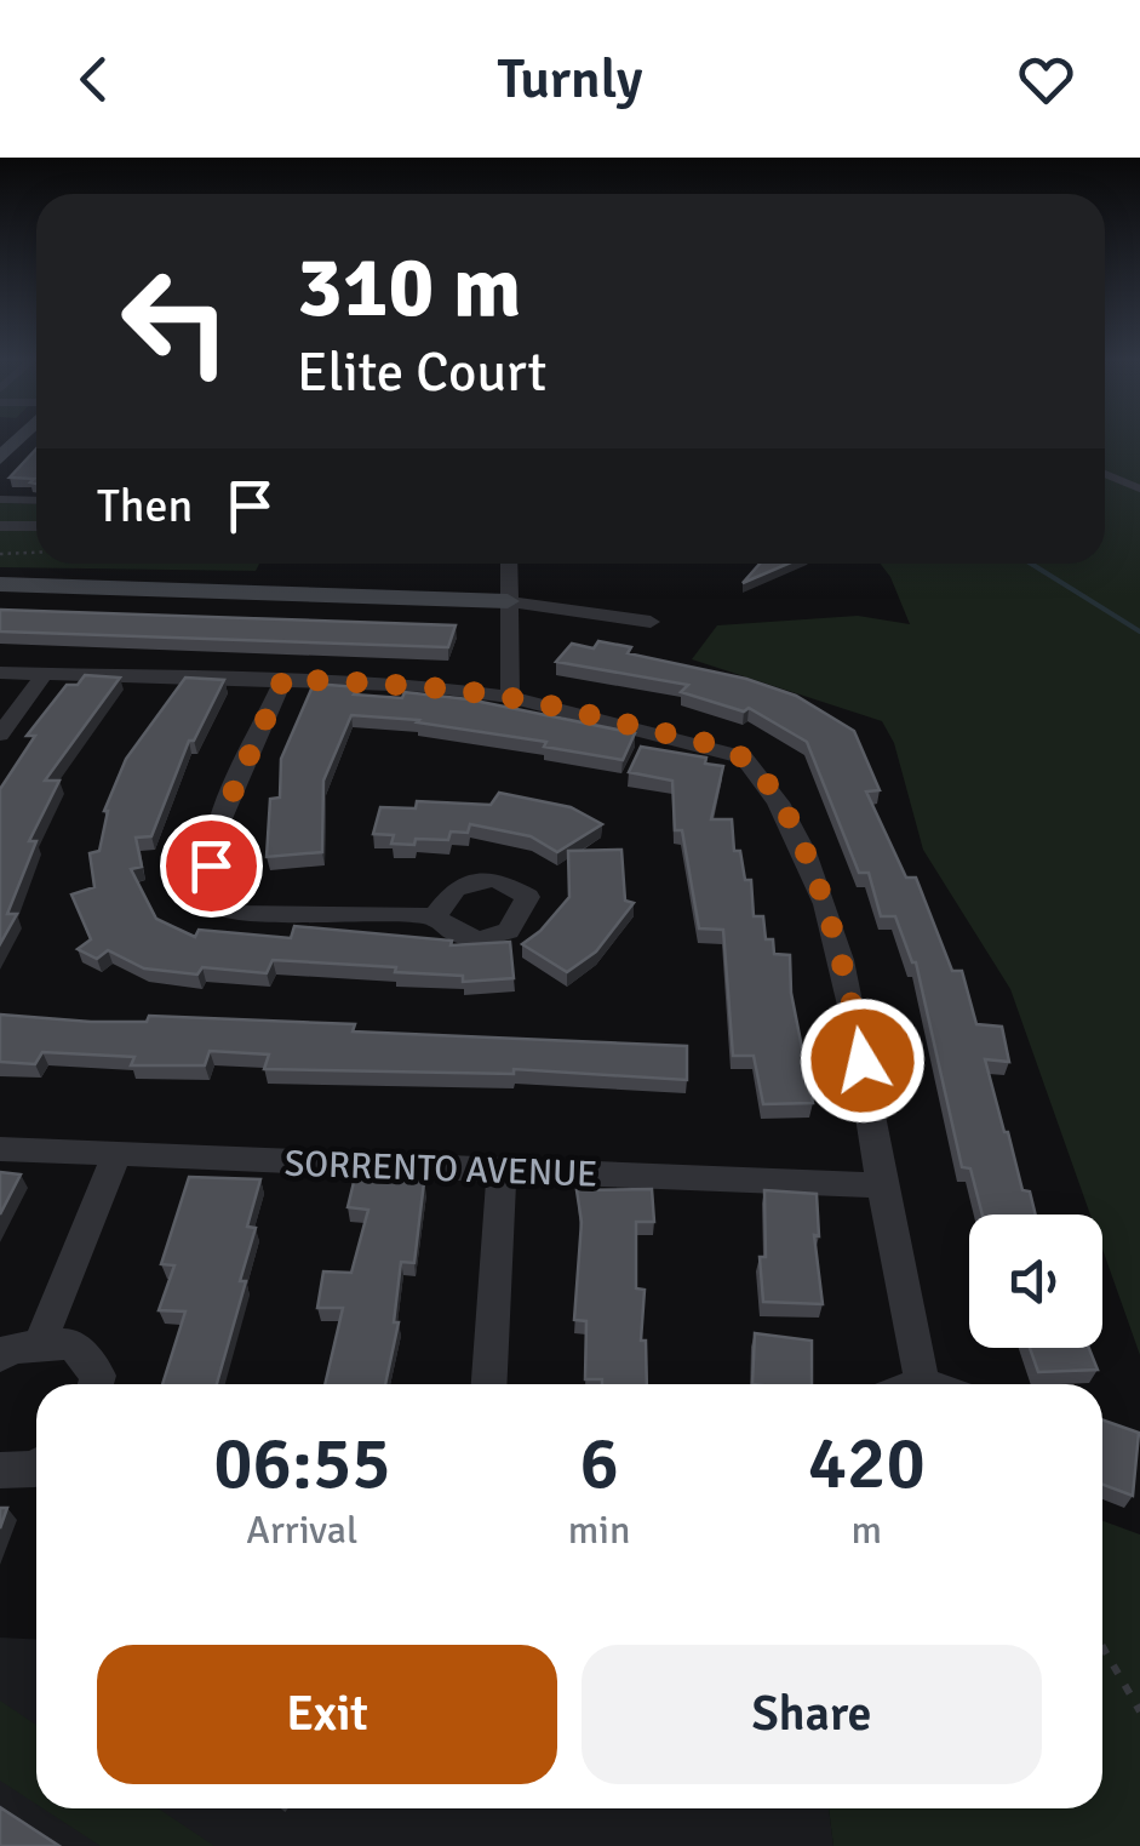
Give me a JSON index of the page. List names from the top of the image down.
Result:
{
  "streets": {
    "street": ["SORRENTO AVENUE"]
  },
  "page": {
    "header": "Turnly",
    "turn": ["310 m", "Elite Court"],
    "then": "Then",
    "eta": [
      "06:55",
      "Arrival",
      "6",
      "min",
      "420",
      "m"
    ],
    "buttons": ["Exit", "Share"]
  }
}
